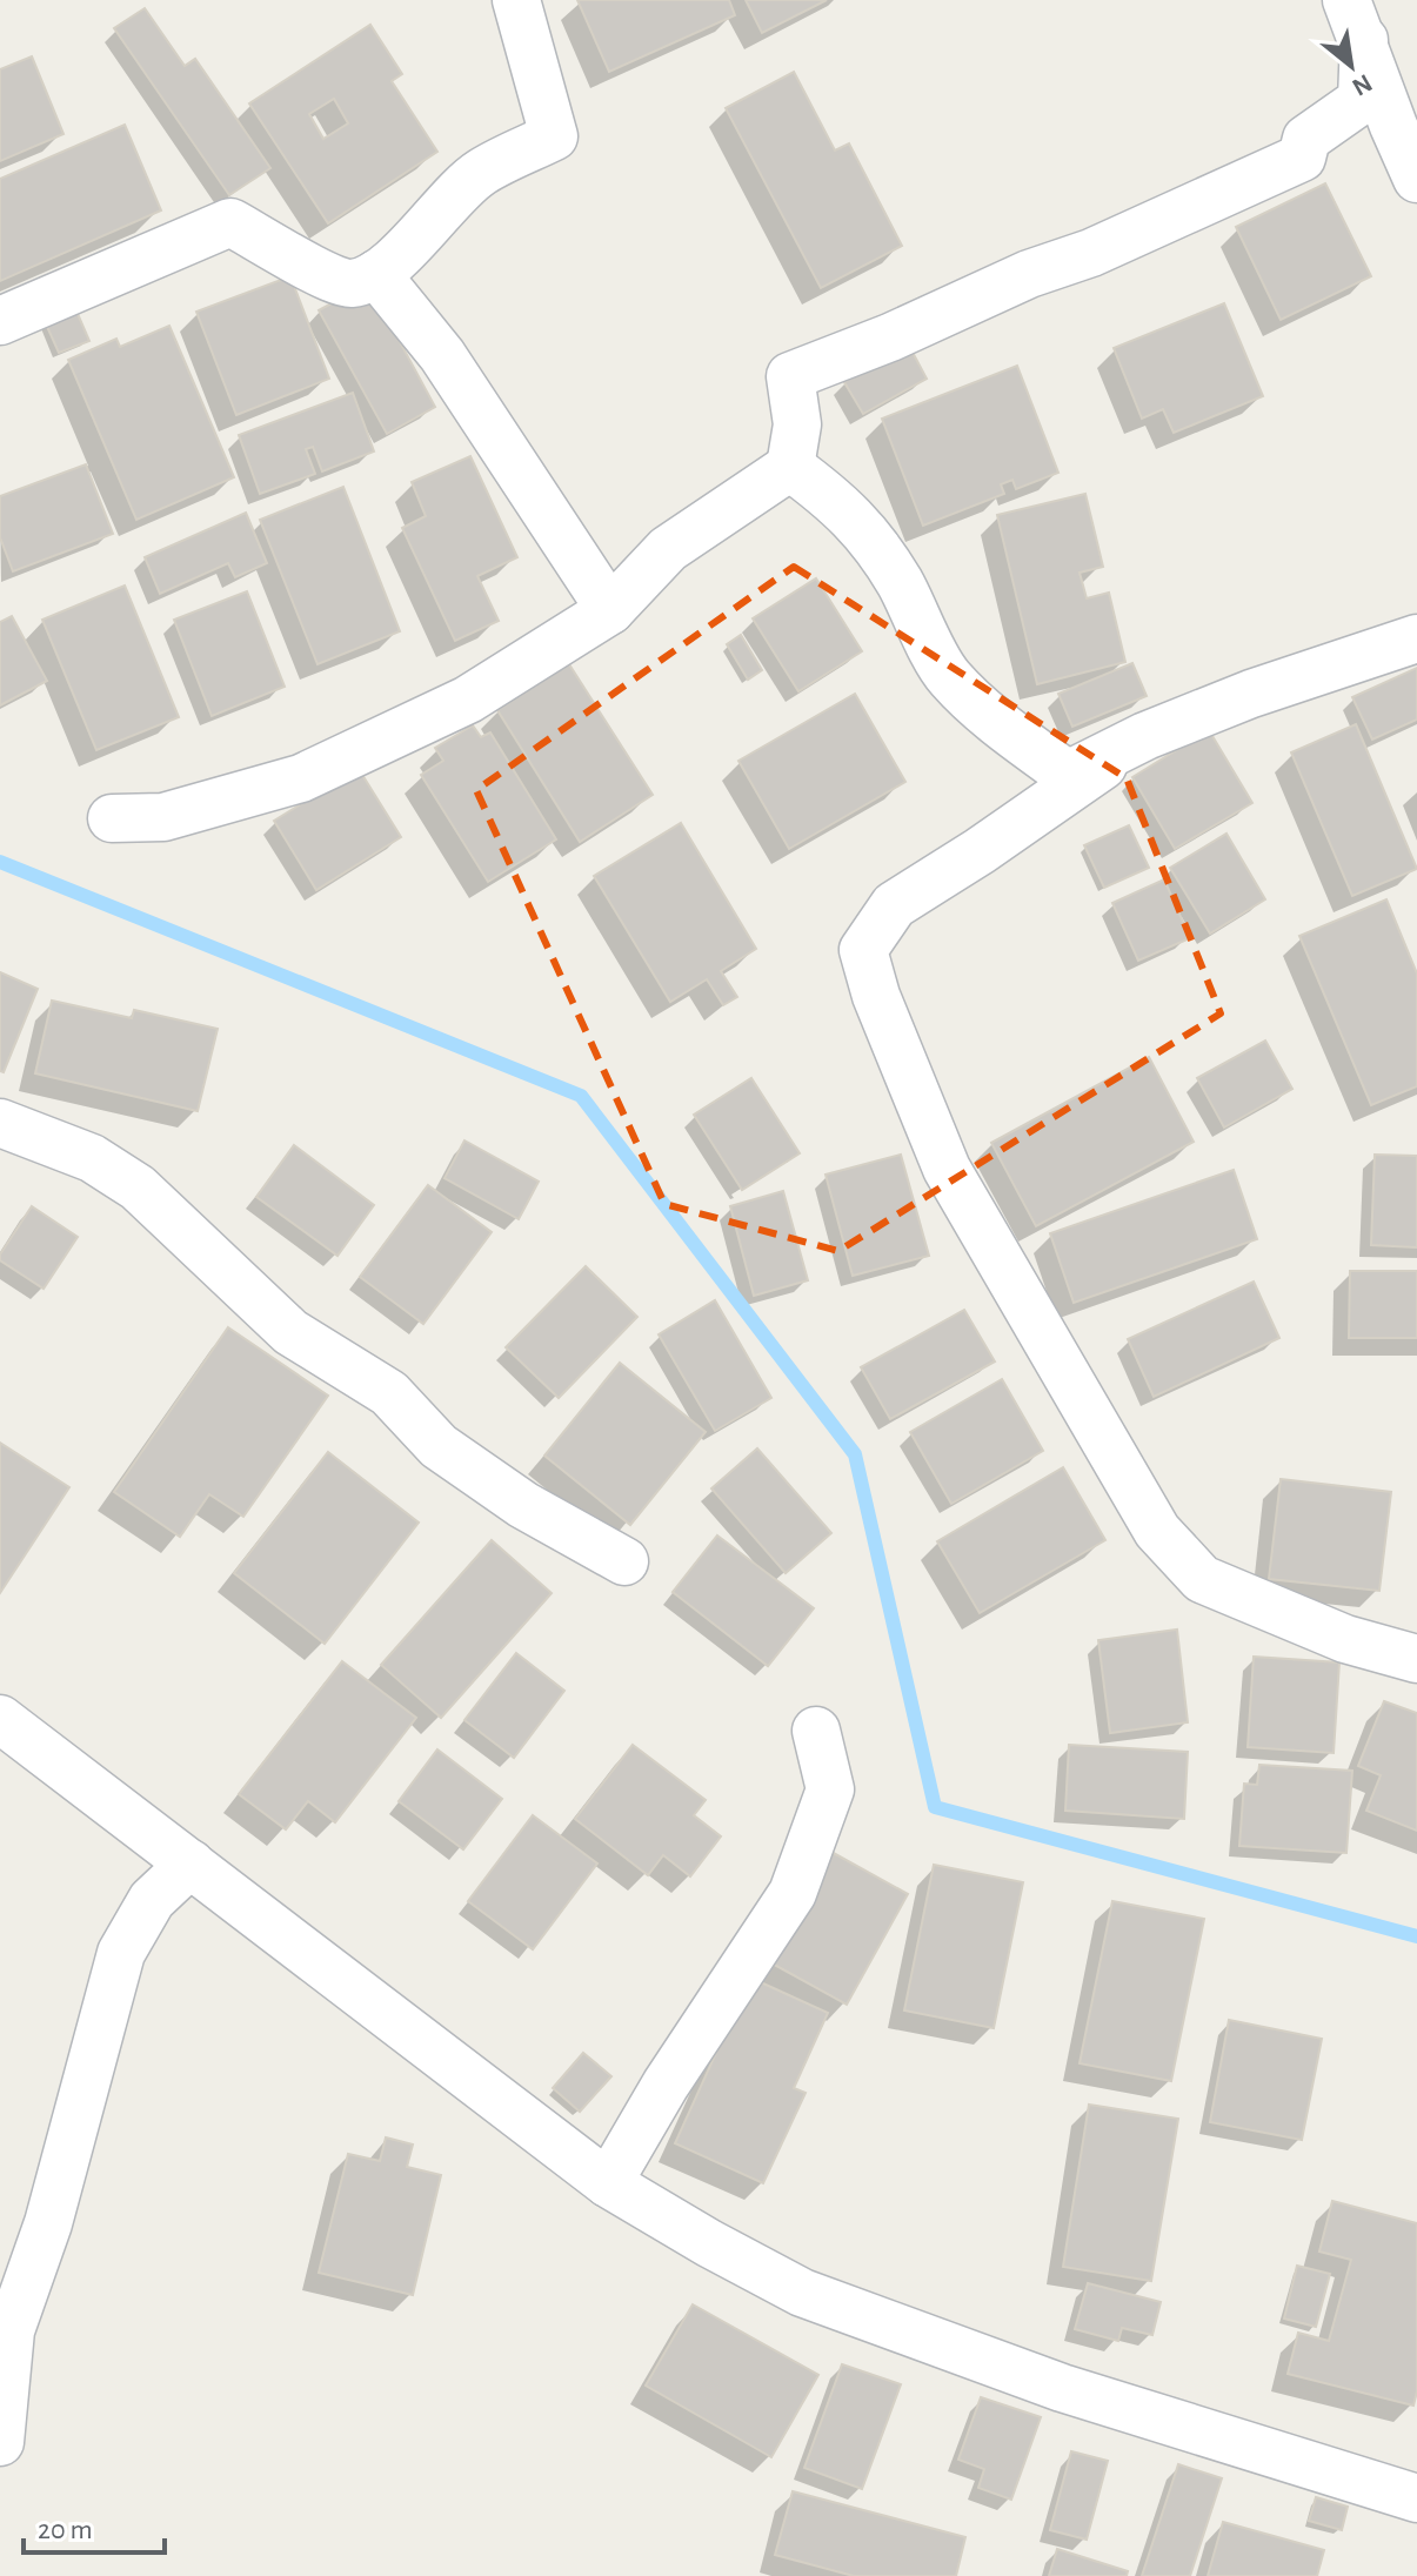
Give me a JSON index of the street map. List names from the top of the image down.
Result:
{
  "scale_bar": "20 m",
  "north": "bottom right"
}
